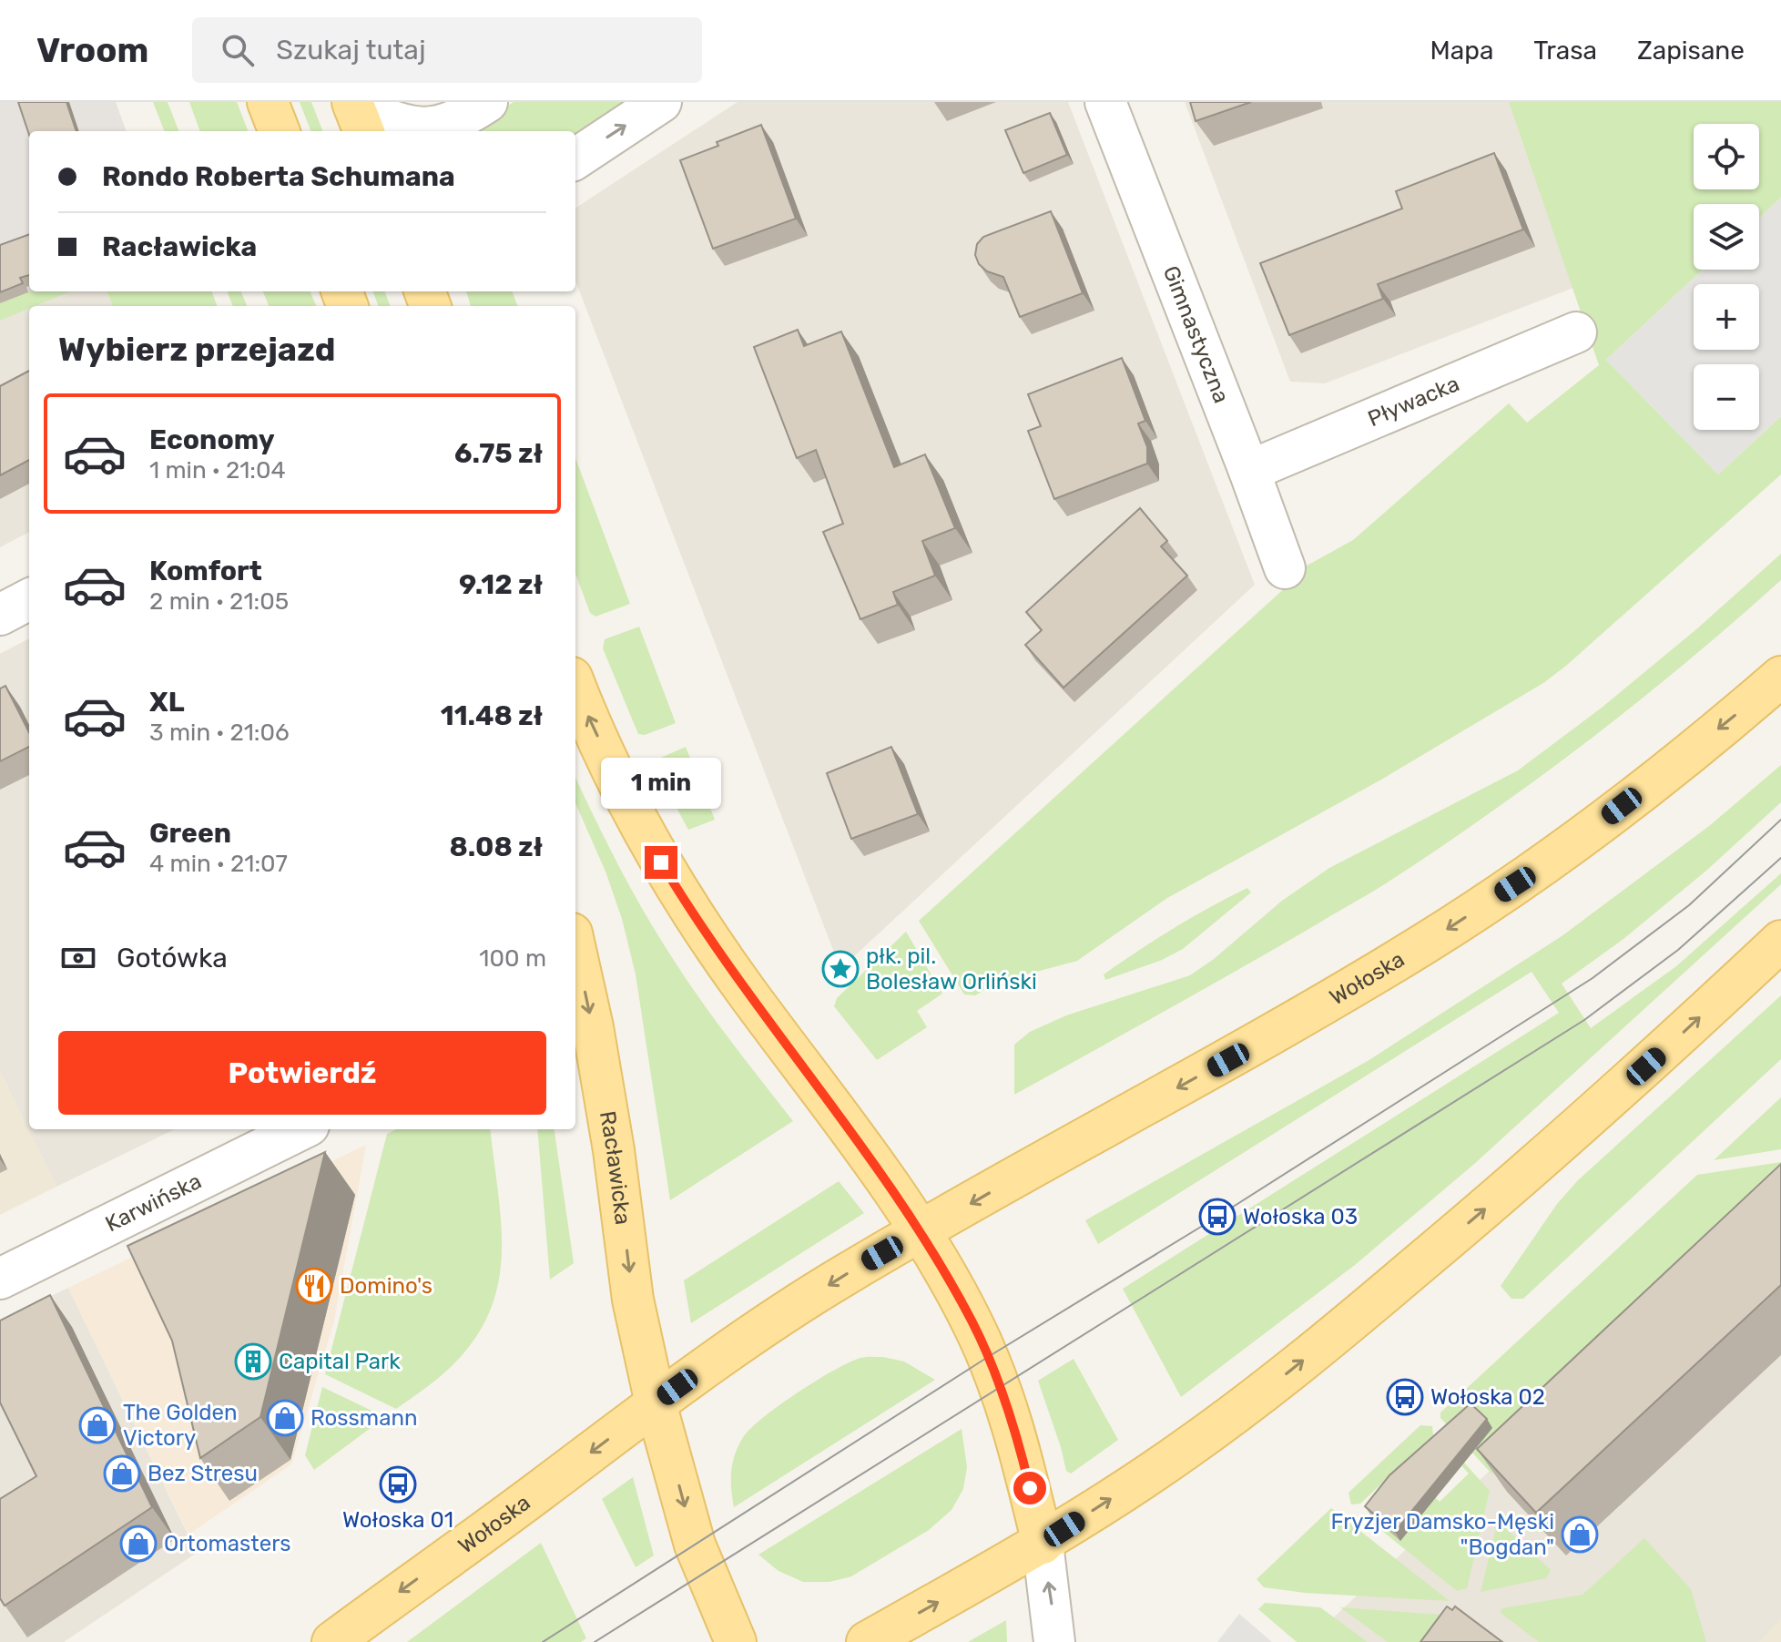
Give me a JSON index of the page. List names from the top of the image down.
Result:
{
  "streets": {
    "main road": ["Wołoska", "Racławicka"],
    "street": ["Gimnastyczna", "Pływacka", "Karwińska"]
  },
  "crossings": [
    ["Gimnastyczna", "Pływacka"],
    ["Wołoska", "Racławicka"]
  ],
  "places": {
    "place": ["płk. pil. Bolesław Orliński"],
    "bus stop": ["Wołoska 03", "Wołoska 02", "Wołoska 01"],
    "restaurant": ["Domino's"],
    "building": ["Capital Park"],
    "shop": [
      "Rossmann",
      "The Golden Victory",
      "Bez Stresu",
      "Fryzjer Damsko-Męski \"Bogdan\"",
      "Ortomasters"
    ]
  },
  "page": {
    "header": "Vroom",
    "search": "Szukaj tutaj",
    "nav": ["Mapa", "Trasa", "Zapisane"],
    "map_buttons": ["+", "−"],
    "banner": ["Rondo Roberta Schumana", "Racławicka"],
    "heading": "Wybierz przejazd",
    "list": [
      {
        "name": "Economy",
        "note": "1 min · 21:04",
        "value": "6.75 zł"
      },
      {
        "name": "Komfort",
        "note": "2 min · 21:05",
        "value": "9.12 zł"
      },
      {
        "name": "XL",
        "note": "3 min · 21:06",
        "value": "11.48 zł"
      },
      {
        "name": "Green",
        "note": "4 min · 21:07",
        "value": "8.08 zł"
      }
    ],
    "bubble": "1 min",
    "pay": ["Gotówka", "100 m"],
    "buttons": "Potwierdź"
  }
}
